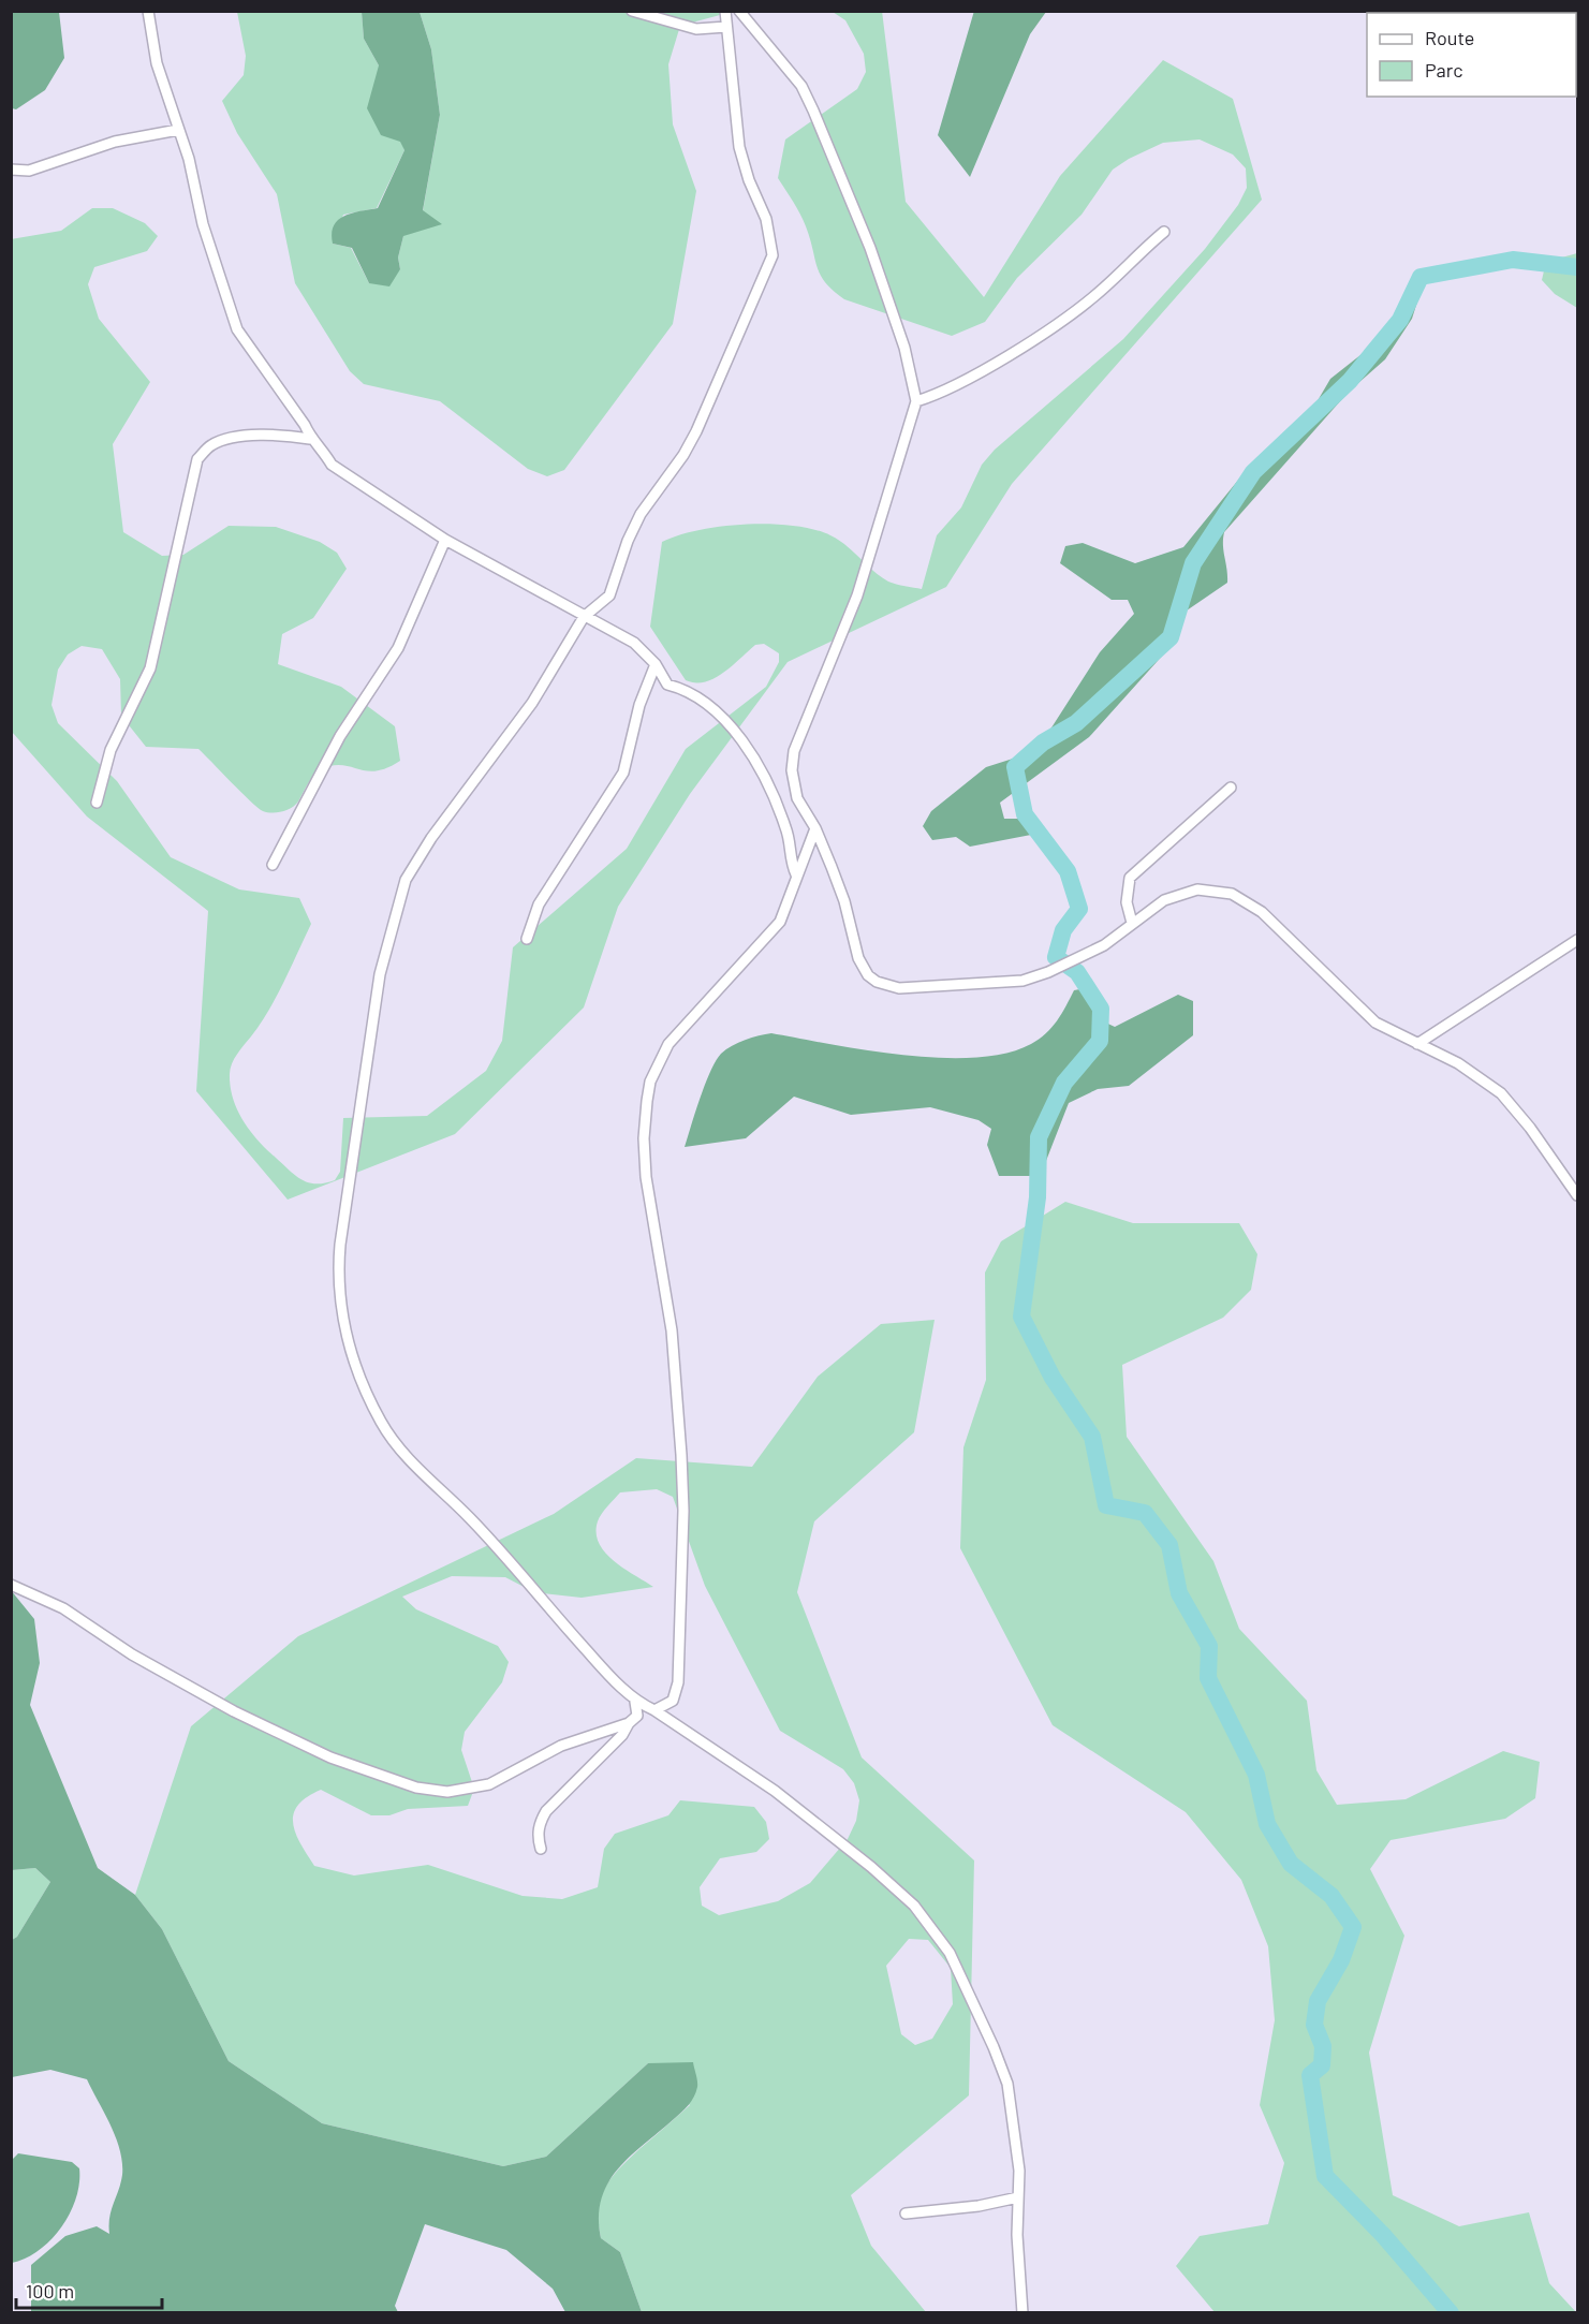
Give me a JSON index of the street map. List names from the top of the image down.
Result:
{
  "legend": ["Route", "Parc"],
  "scale_bar": "100 m"
}
